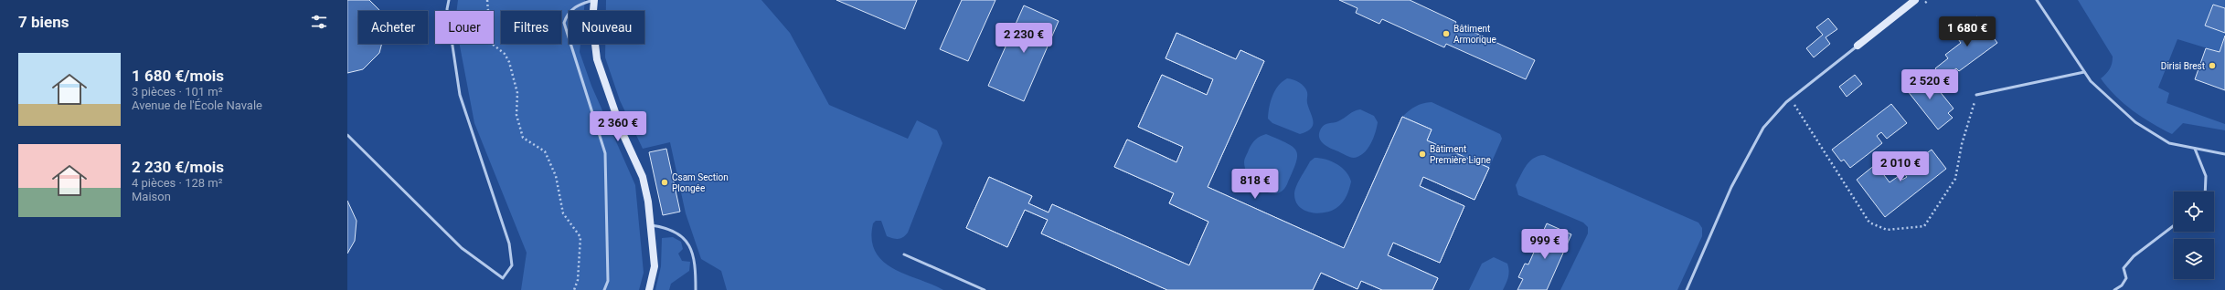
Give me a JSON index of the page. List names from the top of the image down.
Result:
{
  "places": [
    "Bâtiment Armorique",
    "Dirisi Brest",
    "Bâtiment Première Ligne",
    "Csam Section Plongée"
  ],
  "page": {
    "heading": "7 biens",
    "chip": [
      "Acheter",
      "Louer",
      "Filtres",
      "Nouveau"
    ],
    "price": [
      "1 680 €",
      "2 230 €",
      "2 520 €",
      "2 360 €",
      "2 010 €",
      "818 €",
      "999 €"
    ],
    "list": [
      {
        "name": "1 680 €/mois",
        "note": "3 pièces · 101 m² · Avenue de l'École Navale"
      },
      {
        "name": "2 230 €/mois",
        "note": "4 pièces · 128 m² · Maison"
      }
    ]
  }
}
